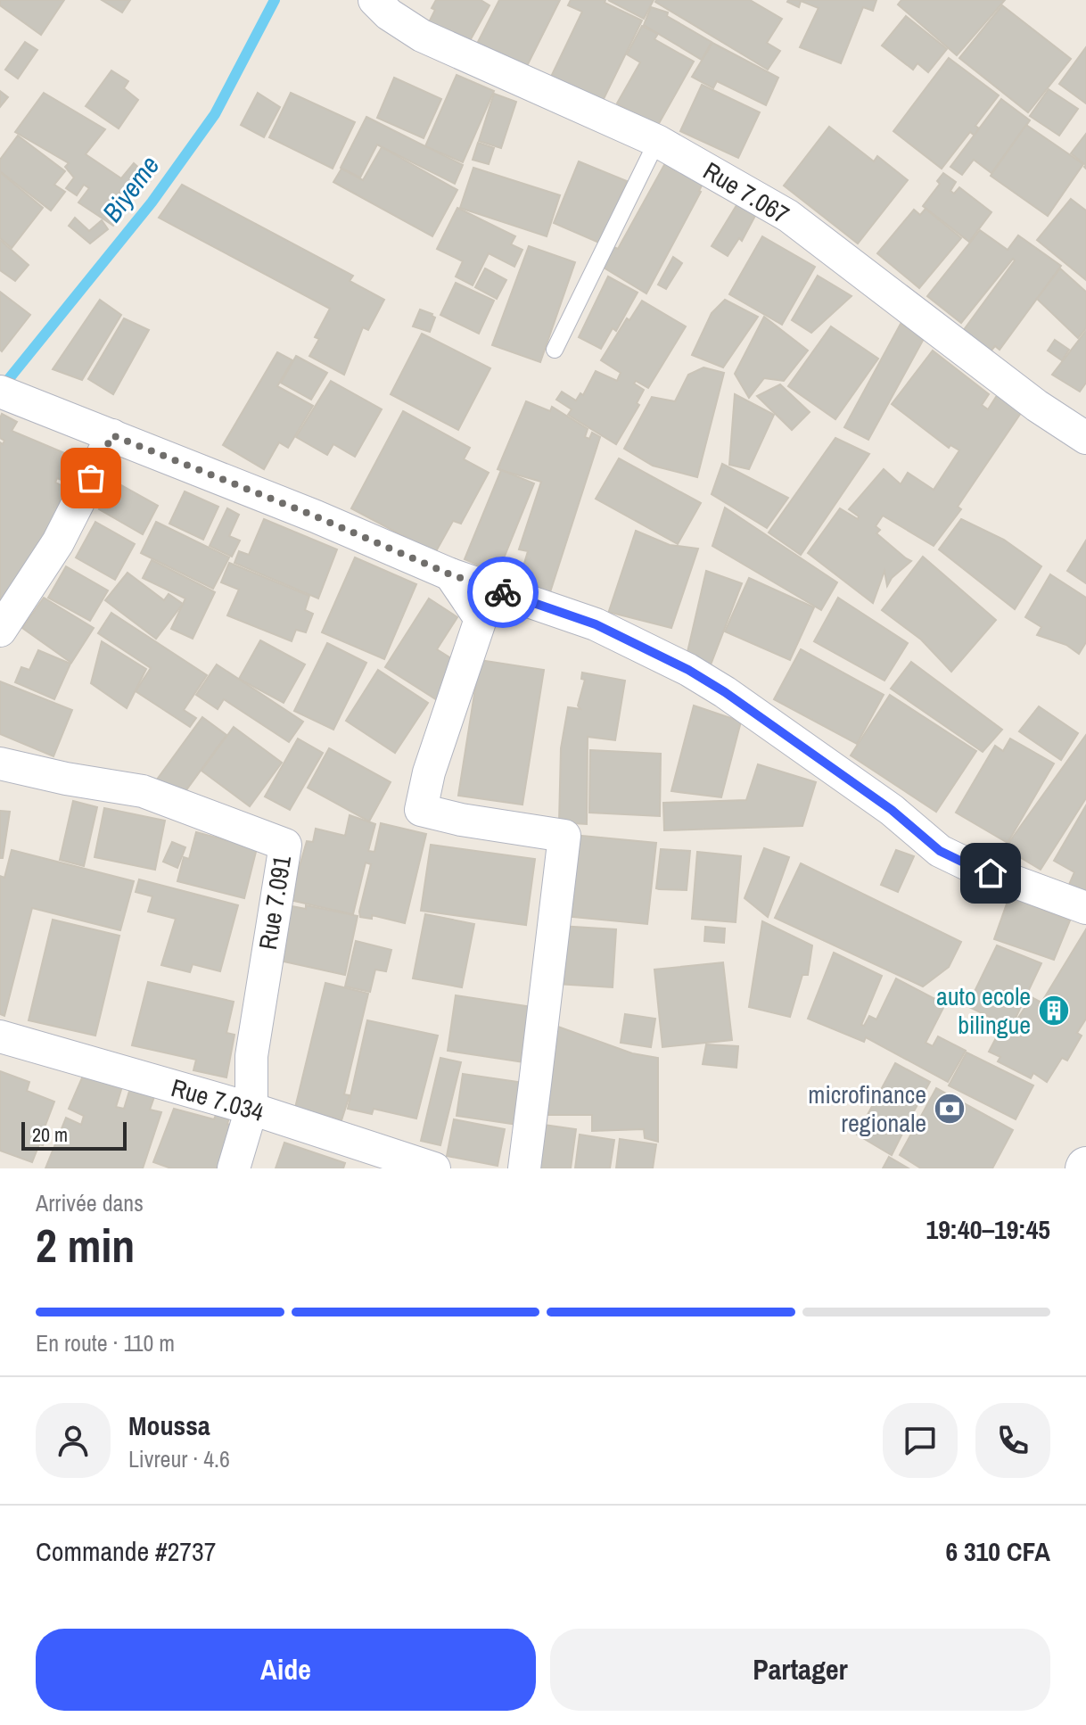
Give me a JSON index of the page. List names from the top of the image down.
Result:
{
  "streets": {
    "street": ["Rue 7.067", "Rue 7.091", "Rue 7.034"]
  },
  "crossings": [
    ["Rue 7.091", "Rue 7.034"]
  ],
  "water": ["Biyeme"],
  "places": {
    "building": ["auto ecole bilingue"],
    "bank": ["microfinance regionale"]
  },
  "scale_bar": "20 m",
  "page": {
    "scale": "20 m",
    "heading": ["2 min", "Arrivée dans", "19:40–19:45"],
    "panel": [
      "Moussa",
      "Livreur · 4.6",
      "Commande #2737",
      "6 310 CFA"
    ],
    "bar": "En route · 110 m",
    "buttons": ["Aide", "Partager"]
  }
}
